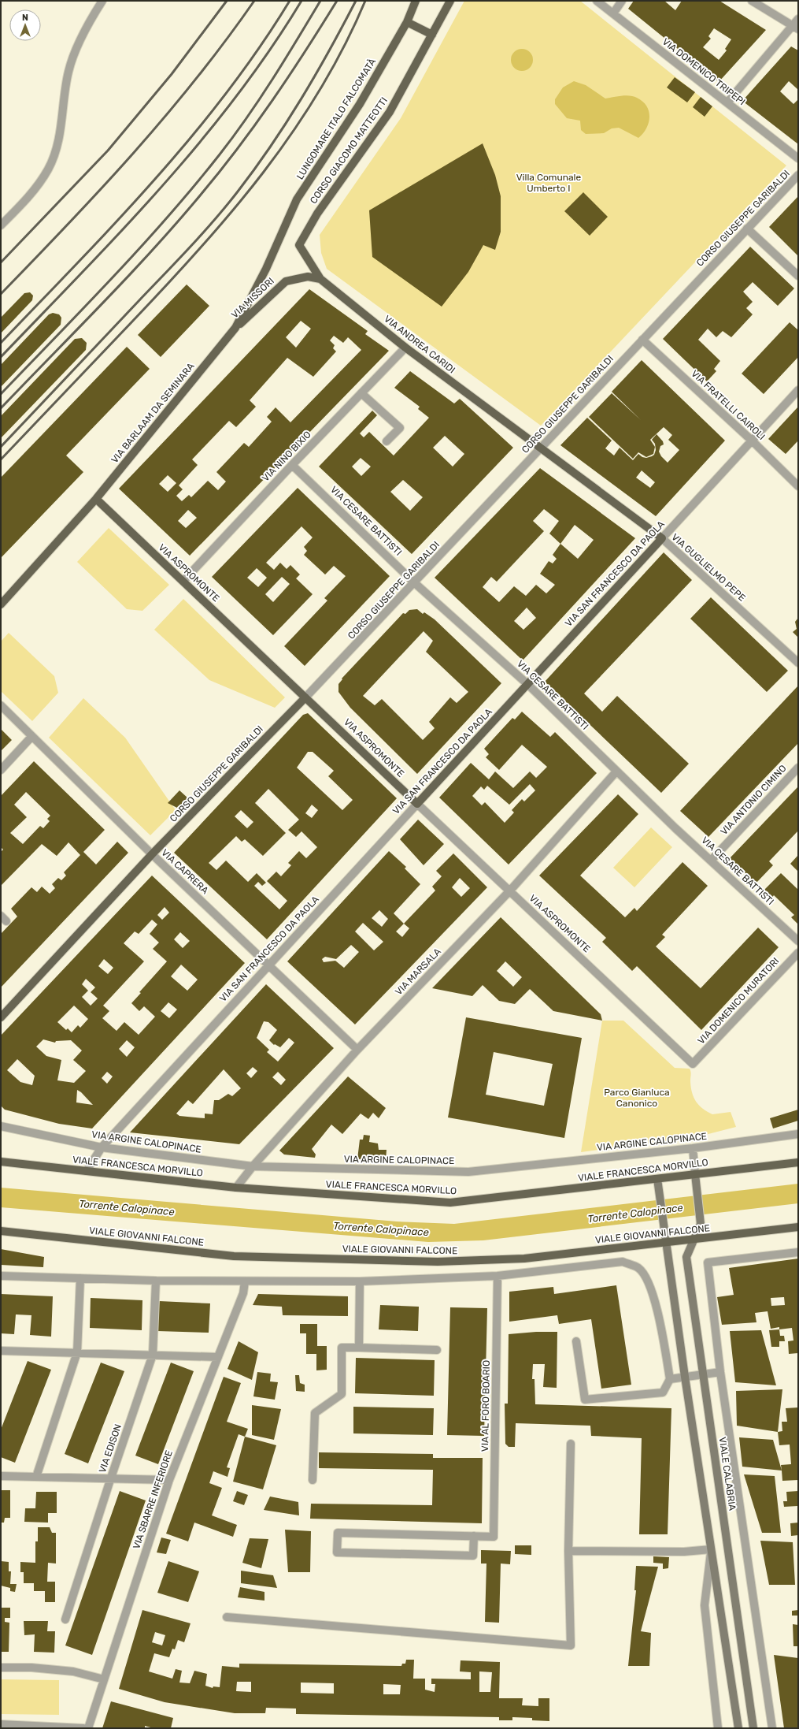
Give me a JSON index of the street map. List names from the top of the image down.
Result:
{
  "streets": {
    "main road": [
      "LUNGOMARE ITALO FALCOMATÀ",
      "CORSO GIACOMO MATTEOTTI",
      "CORSO GIUSEPPE GARIBALDI",
      "VIA MISSORI",
      "VIA ANDREA CARIDI",
      "VIA BARLAAM DA SEMINARA",
      "VIA GUGLIELMO PEPE",
      "VIA ASPROMONTE",
      "VIA SAN FRANCESCO DA PAOLA",
      "VIALE FRANCESCA MORVILLO",
      "VIALE GIOVANNI FALCONE",
      "VIALE CALABRIA"
    ],
    "street": [
      "VIA DOMENICO TRIPEPI",
      "VIA FRATELLI CAIROLI",
      "VIA NINO BIXIO",
      "VIA CESARE BATTISTI",
      "VIA ANTONIO CIMINO",
      "VIA CAPRERA",
      "VIA MARSALA",
      "VIA DOMENICO MURATORI",
      "VIA ARGINE CALOPINACE",
      "VIA AL FORO BOARIO",
      "VIA EDISON",
      "VIA SBARRE INFERIORE"
    ]
  },
  "crossings": [
    ["LUNGOMARE ITALO FALCOMATÀ", "VIA BARLAAM DA SEMINARA"],
    ["CORSO GIACOMO MATTEOTTI", "VIA ANDREA CARIDI"],
    ["CORSO GIUSEPPE GARIBALDI", "VIA ANDREA CARIDI"],
    ["CORSO GIUSEPPE GARIBALDI", "VIA FRATELLI CAIROLI"],
    ["CORSO GIUSEPPE GARIBALDI", "VIA CESARE BATTISTI"],
    ["CORSO GIUSEPPE GARIBALDI", "VIA GUGLIELMO PEPE"],
    ["CORSO GIUSEPPE GARIBALDI", "VIA ASPROMONTE"],
    ["CORSO GIUSEPPE GARIBALDI", "VIA CAPRERA"],
    ["VIA MISSORI", "VIA ANDREA CARIDI"],
    ["VIA MISSORI", "VIA BARLAAM DA SEMINARA"],
    ["VIA ANDREA CARIDI", "VIA NINO BIXIO"],
    ["VIA ANDREA CARIDI", "VIA GUGLIELMO PEPE"],
    ["VIA FRATELLI CAIROLI", "VIA SAN FRANCESCO DA PAOLA"],
    ["VIA BARLAAM DA SEMINARA", "VIA ASPROMONTE"],
    ["VIA NINO BIXIO", "VIA CESARE BATTISTI"],
    ["VIA NINO BIXIO", "VIA ASPROMONTE"],
    ["VIA CESARE BATTISTI", "VIA SAN FRANCESCO DA PAOLA"],
    ["VIA CESARE BATTISTI", "VIA ANTONIO CIMINO"],
    ["VIA CESARE BATTISTI", "VIA MARSALA"],
    ["VIA GUGLIELMO PEPE", "VIA SAN FRANCESCO DA PAOLA"],
    ["VIA ASPROMONTE", "VIA SAN FRANCESCO DA PAOLA"],
    ["VIA ASPROMONTE", "VIA MARSALA"],
    ["VIA ASPROMONTE", "VIA DOMENICO MURATORI"],
    ["VIA SAN FRANCESCO DA PAOLA", "VIA CAPRERA"],
    ["VIA SAN FRANCESCO DA PAOLA", "VIA ARGINE CALOPINACE"],
    ["VIA SAN FRANCESCO DA PAOLA", "VIALE FRANCESCA MORVILLO"],
    ["VIA CAPRERA", "VIA MARSALA"],
    ["VIA MARSALA", "VIA ARGINE CALOPINACE"],
    ["VIA MARSALA", "VIALE FRANCESCA MORVILLO"],
    ["VIALE FRANCESCA MORVILLO", "VIALE CALABRIA"],
    ["VIALE GIOVANNI FALCONE", "VIALE CALABRIA"]
  ],
  "water": ["Torrente Calopinace"],
  "parks": ["Villa Comunale Umberto I", "Parco Gianluca Canonico"],
  "north": "top"
}
